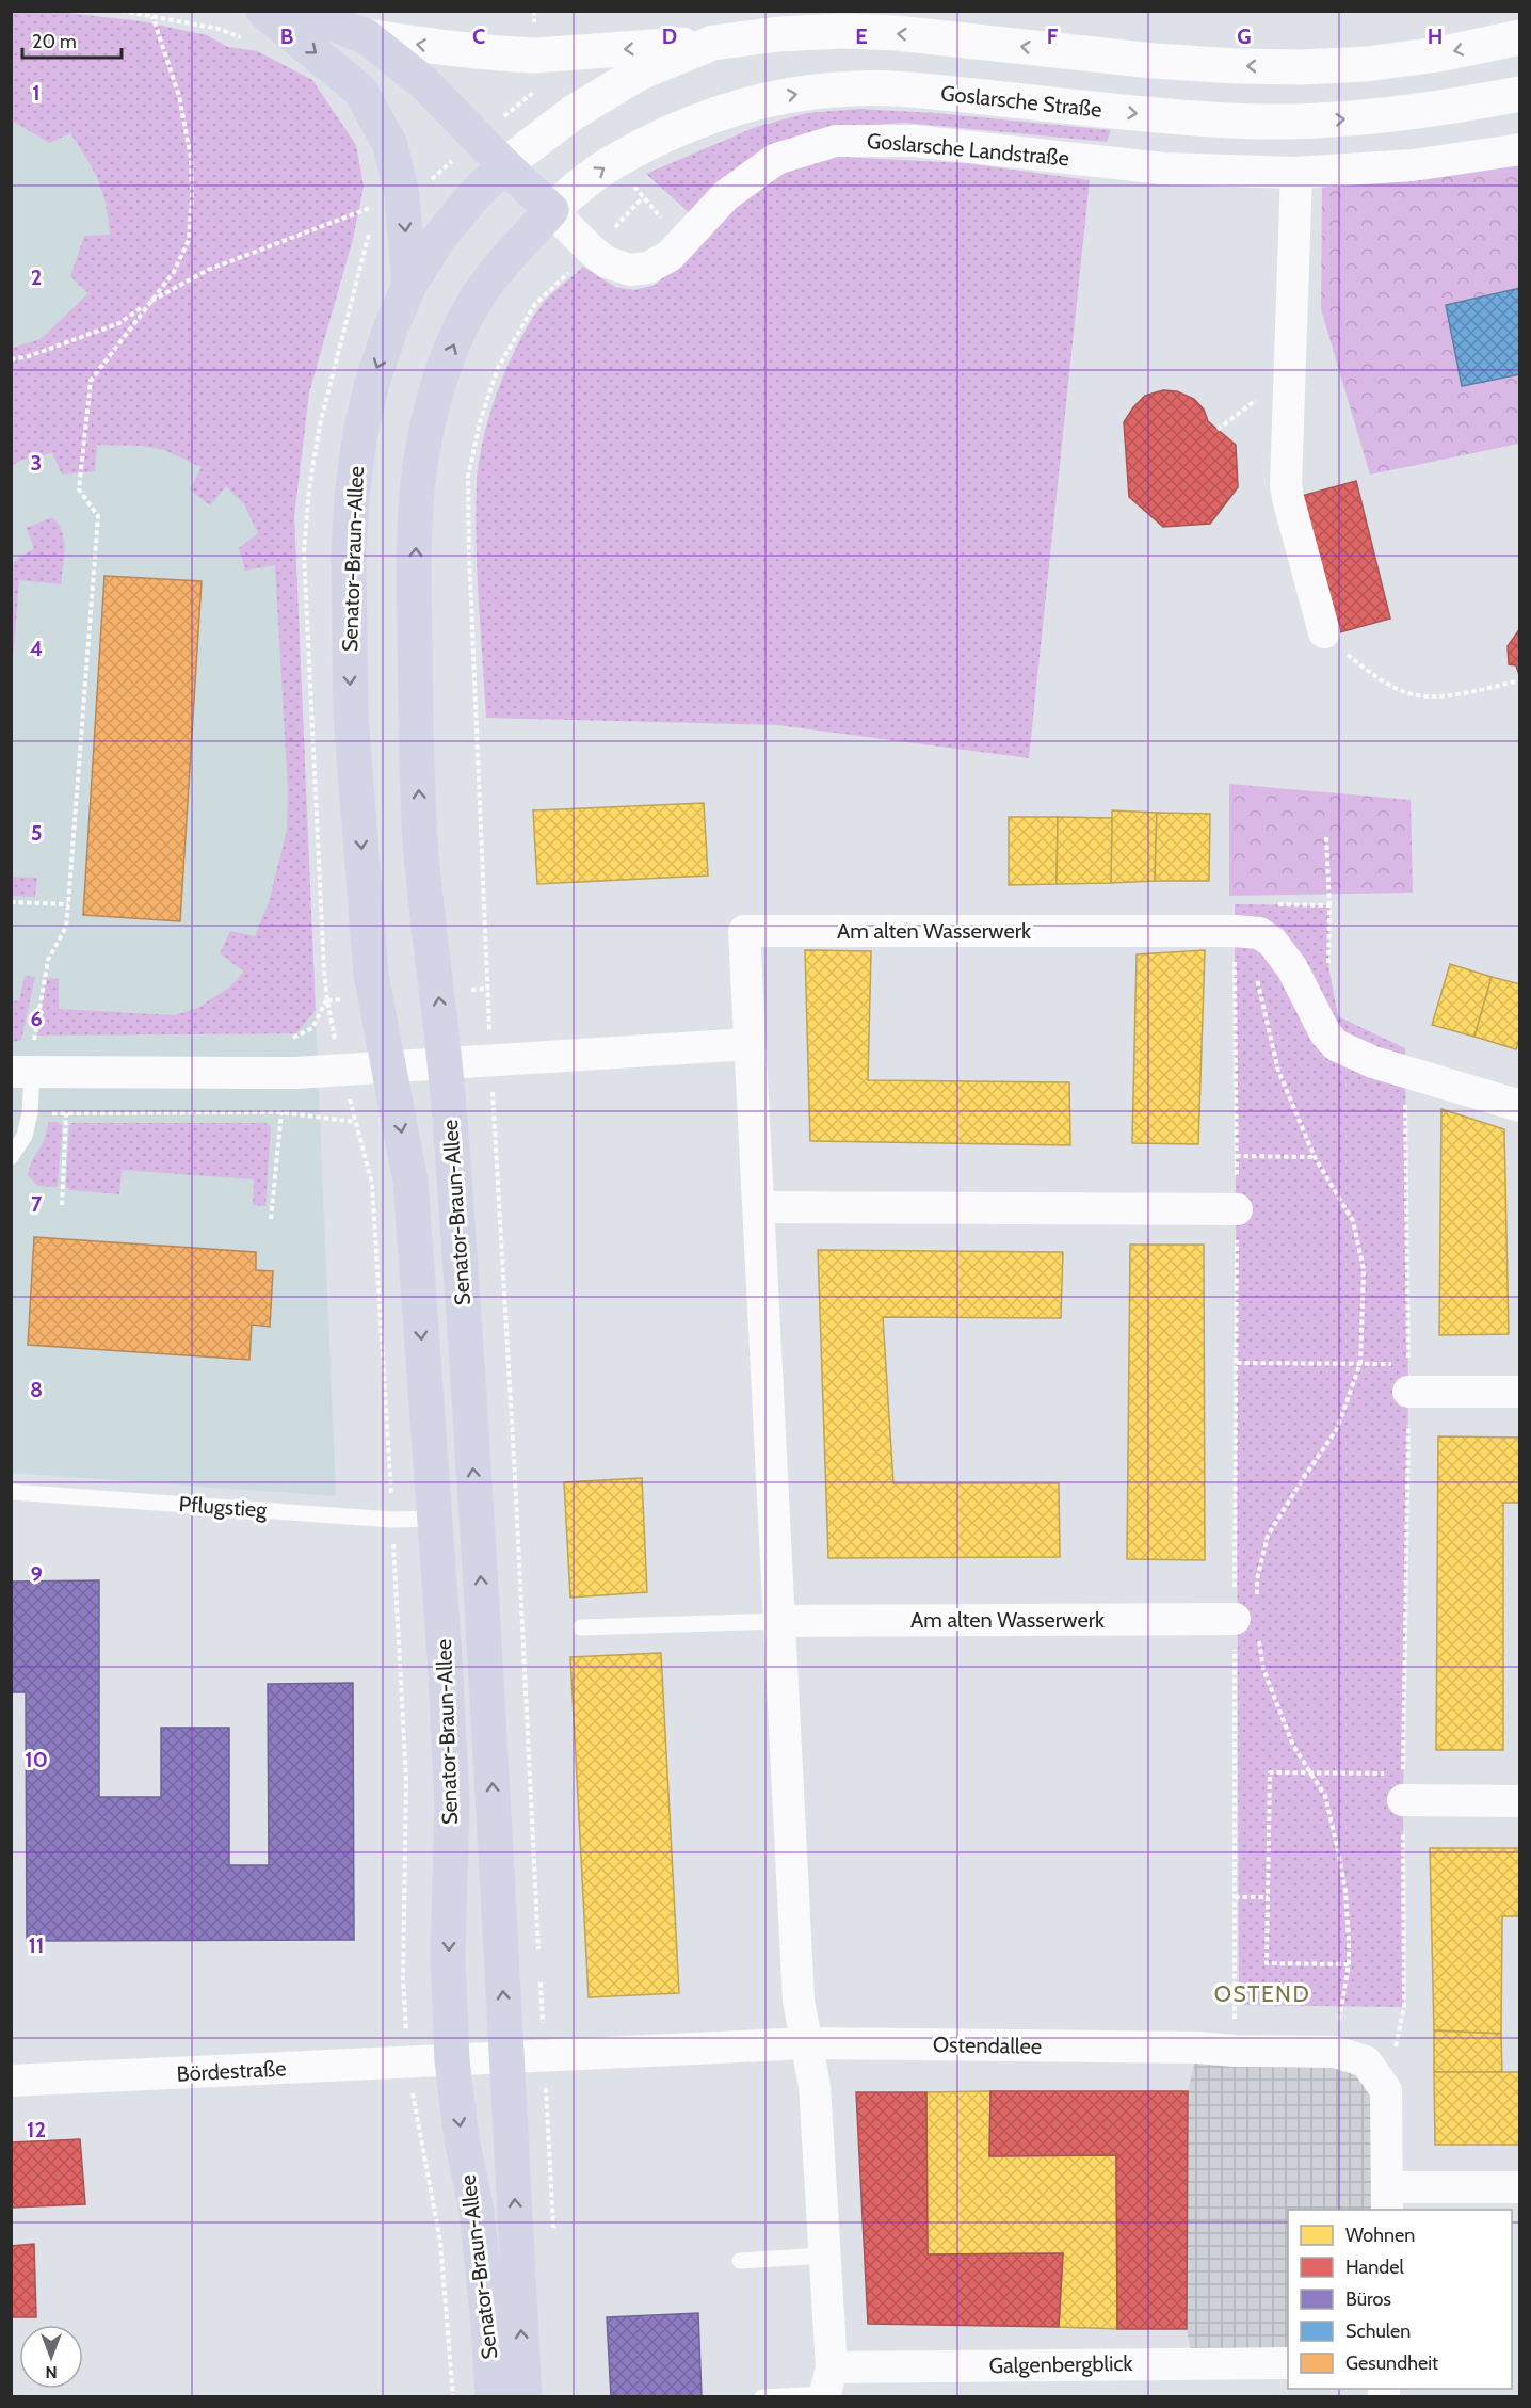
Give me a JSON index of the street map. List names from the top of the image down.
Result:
{
  "streets": {
    "main road": ["Goslarsche Straße", "Senator-Braun-Allee"],
    "street": [
      "Goslarsche Landstraße",
      "Am alten Wasserwerk",
      "Ostendallee",
      "Bördestraße",
      "Galgenbergblick"
    ],
    "lane": ["Pflugstieg"]
  },
  "crossings": [
    ["Goslarsche Straße", "Goslarsche Landstraße"],
    ["Goslarsche Straße", "Senator-Braun-Allee"],
    ["Goslarsche Landstraße", "Senator-Braun-Allee"],
    ["Senator-Braun-Allee", "Pflugstieg"],
    ["Senator-Braun-Allee", "Ostendallee"],
    ["Senator-Braun-Allee", "Bördestraße"],
    ["Am alten Wasserwerk", "Ostendallee"],
    ["Ostendallee", "Bördestraße"]
  ],
  "districts": ["OSTEND"],
  "legend": [
    "Wohnen",
    "Handel",
    "Büros",
    "Schulen",
    "Gesundheit"
  ],
  "scale_bar": "20 m",
  "north": "bottom",
  "grid": {
    "columns": [
      "B",
      "C",
      "D",
      "E",
      "F",
      "G",
      "H"
    ],
    "rows": [
      "1",
      "2",
      "3",
      "4",
      "5",
      "6",
      "7",
      "8",
      "9",
      "10",
      "11",
      "12"
    ]
  }
}
